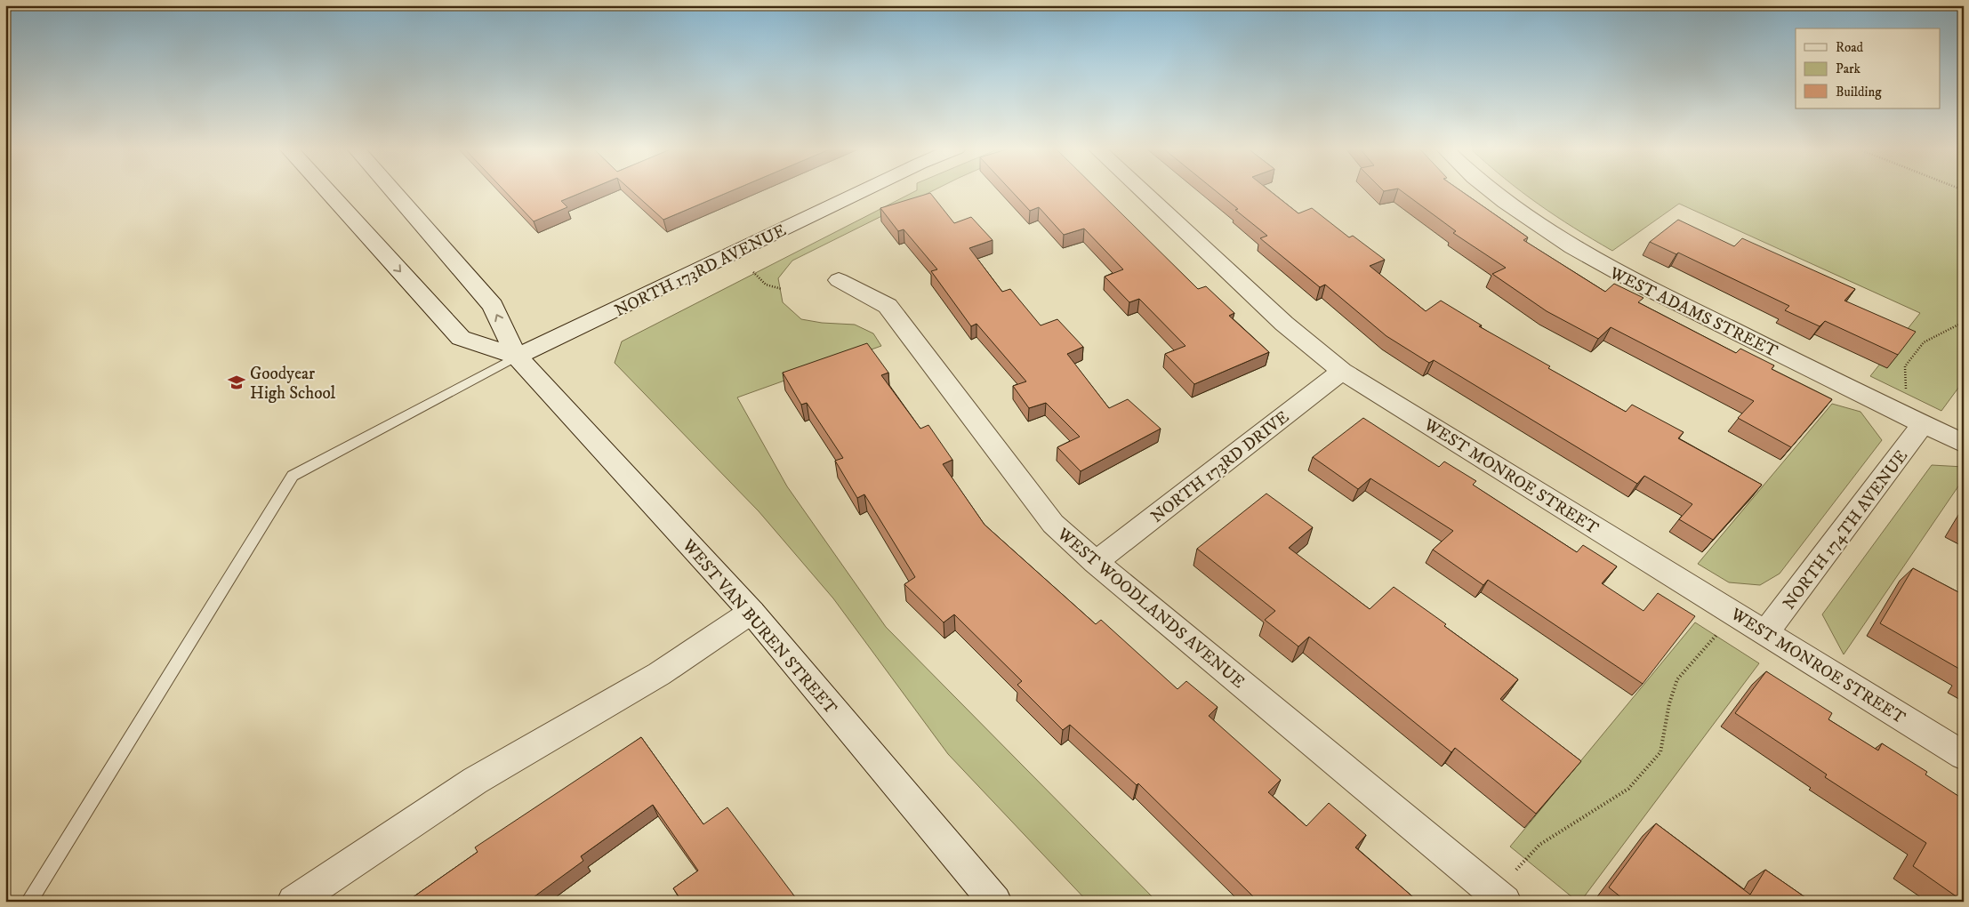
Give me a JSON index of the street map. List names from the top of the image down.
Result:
{
  "streets": {
    "street": [
      "NORTH 173RD AVENUE",
      "WEST ADAMS STREET",
      "NORTH 173RD DRIVE",
      "WEST MONROE STREET",
      "NORTH 174TH AVENUE",
      "WEST WOODLANDS AVENUE",
      "WEST VAN BUREN STREET"
    ]
  },
  "crossings": [
    ["NORTH 173RD AVENUE", "WEST VAN BUREN STREET"],
    ["WEST ADAMS STREET", "NORTH 174TH AVENUE"],
    ["NORTH 173RD DRIVE", "WEST MONROE STREET"],
    ["NORTH 173RD DRIVE", "WEST WOODLANDS AVENUE"],
    ["WEST MONROE STREET", "NORTH 174TH AVENUE"]
  ],
  "places": {
    "school or university": ["Goodyear High School"]
  },
  "legend": ["Road", "Park", "Building"]
}
